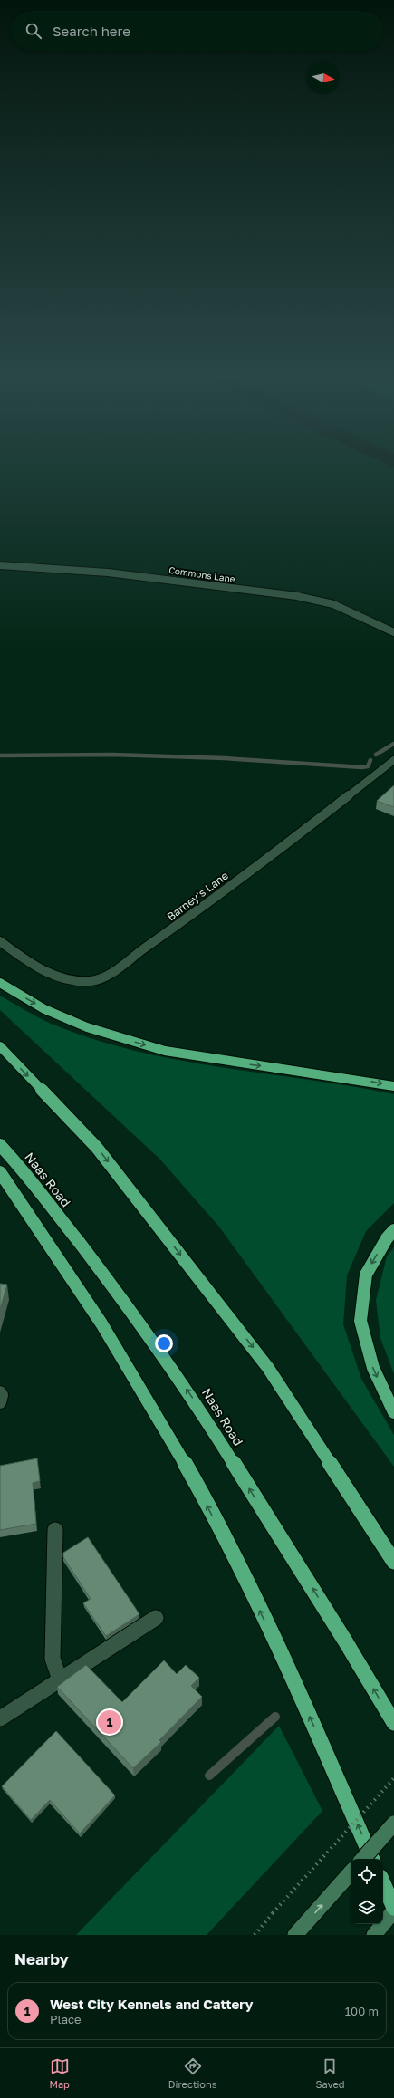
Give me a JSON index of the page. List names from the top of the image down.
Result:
{
  "streets": {
    "highway": ["Naas Road"],
    "street": ["Commons Lane", "Barney's Lane"]
  },
  "north": "right",
  "page": {
    "search": "Search here",
    "pins": "1",
    "heading": "Nearby",
    "list": [
      {
        "mark": "1",
        "name": "West City Kennels and Cattery",
        "note": "Place",
        "value": "100 m"
      }
    ],
    "nav": ["Map", "Directions", "Saved"]
  }
}
